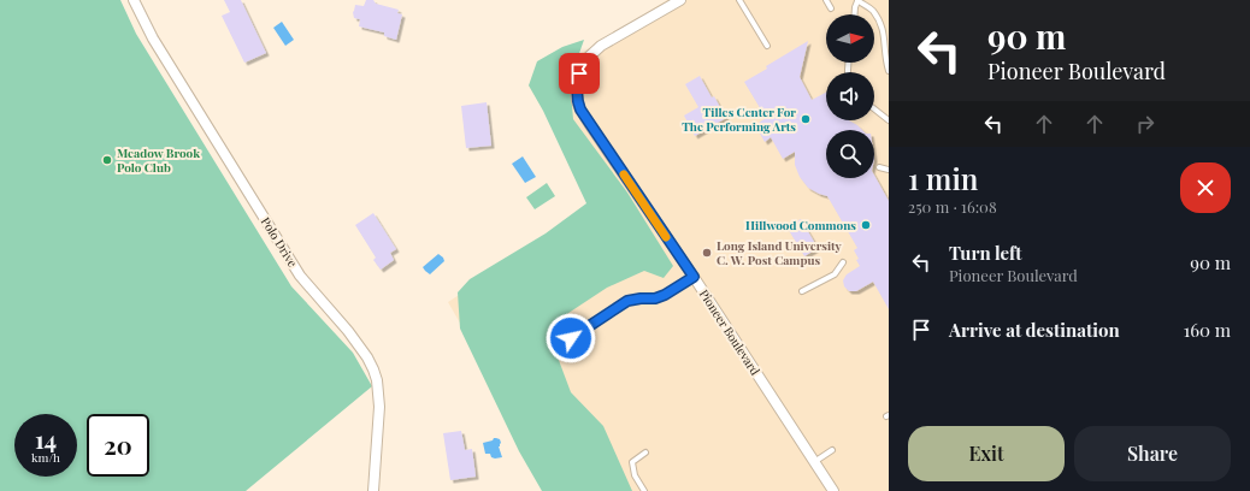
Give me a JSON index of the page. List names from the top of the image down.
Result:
{
  "streets": {
    "street": ["Polo Drive", "Pioneer Boulevard"]
  },
  "places": [
    "Tilles Center For The Performing Arts",
    "Meadow Brook Polo Club",
    "Hillwood Commons",
    "Long Island University C. W. Post Campus"
  ],
  "north": "right",
  "page": {
    "turn": ["90 m", "Pioneer Boulevard"],
    "heading": ["1 min", "250 m · 16:08"],
    "list": [
      {
        "name": "Turn left",
        "note": "Pioneer Boulevard",
        "value": "90 m"
      },
      {
        "name": "Arrive at destination",
        "value": "160 m"
      }
    ],
    "speed": "14 km/h",
    "limit": "20",
    "buttons": ["Exit", "Share"]
  }
}
